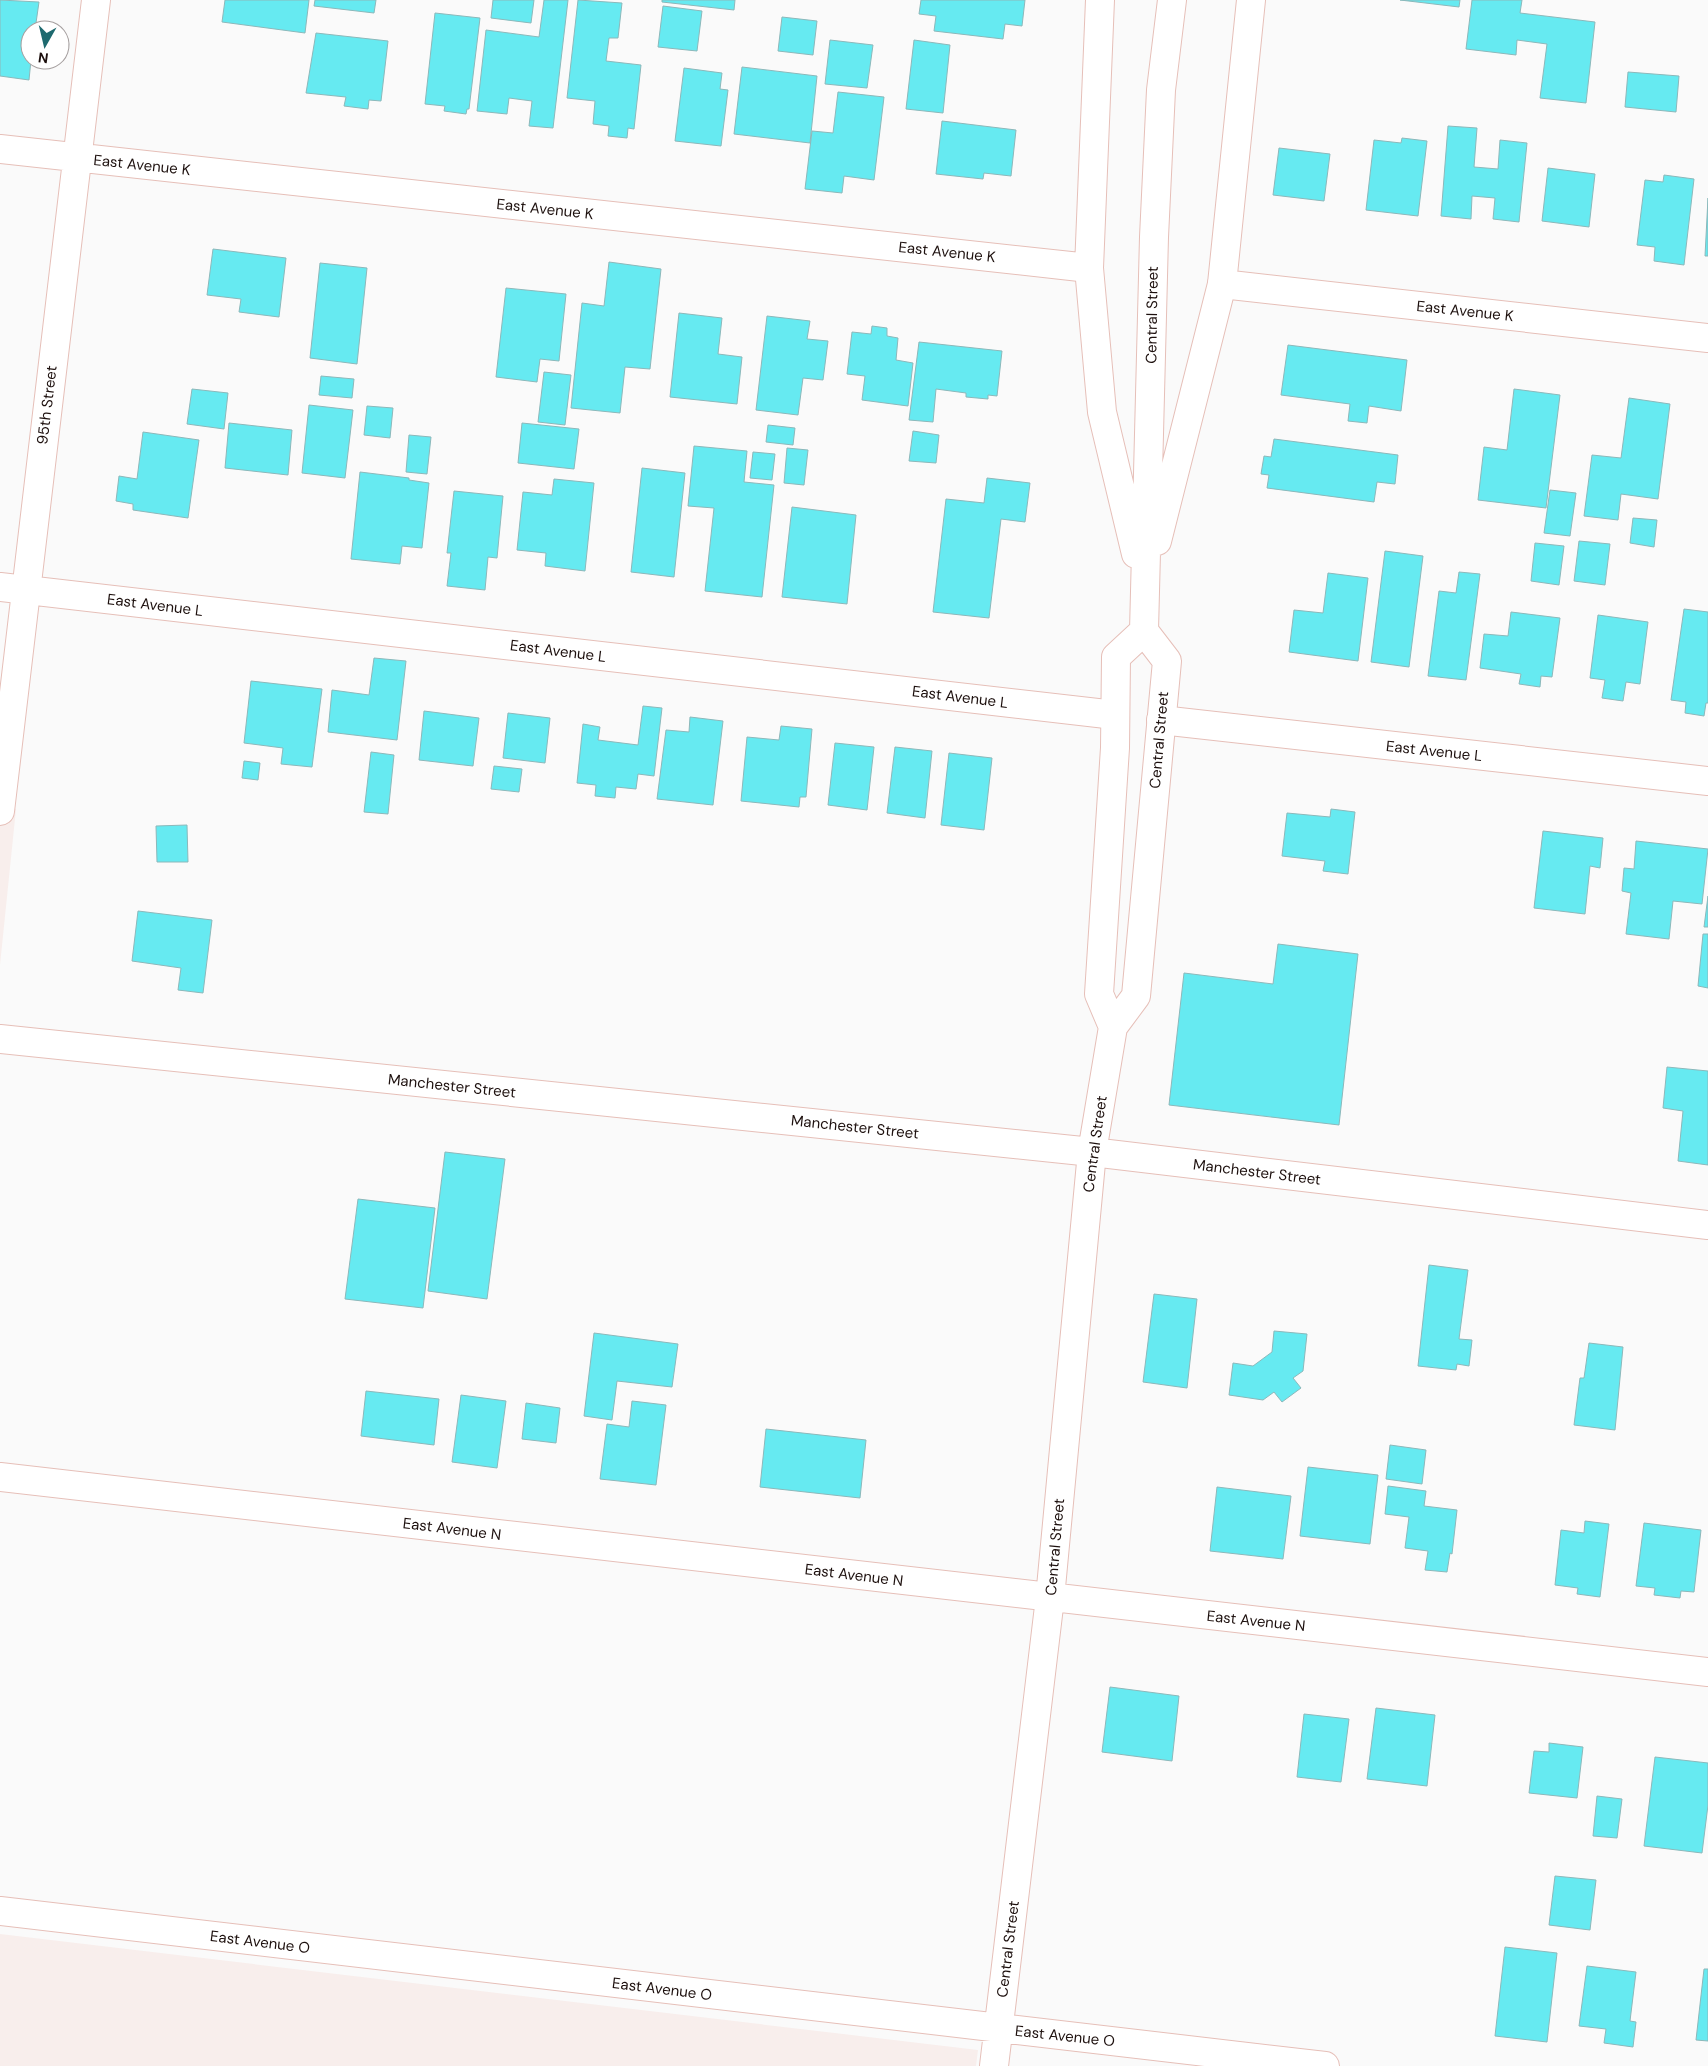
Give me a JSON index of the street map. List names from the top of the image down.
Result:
{
  "streets": {
    "street": [
      "East Avenue K",
      "Central Street",
      "95th Street",
      "East Avenue L",
      "Manchester Street",
      "East Avenue N",
      "East Avenue O"
    ]
  },
  "crossings": [
    ["East Avenue K", "95th Street"],
    ["Central Street", "East Avenue L"],
    ["Central Street", "Manchester Street"],
    ["Central Street", "East Avenue N"],
    ["Central Street", "East Avenue O"],
    ["95th Street", "East Avenue L"]
  ],
  "north": "bottom"
}
